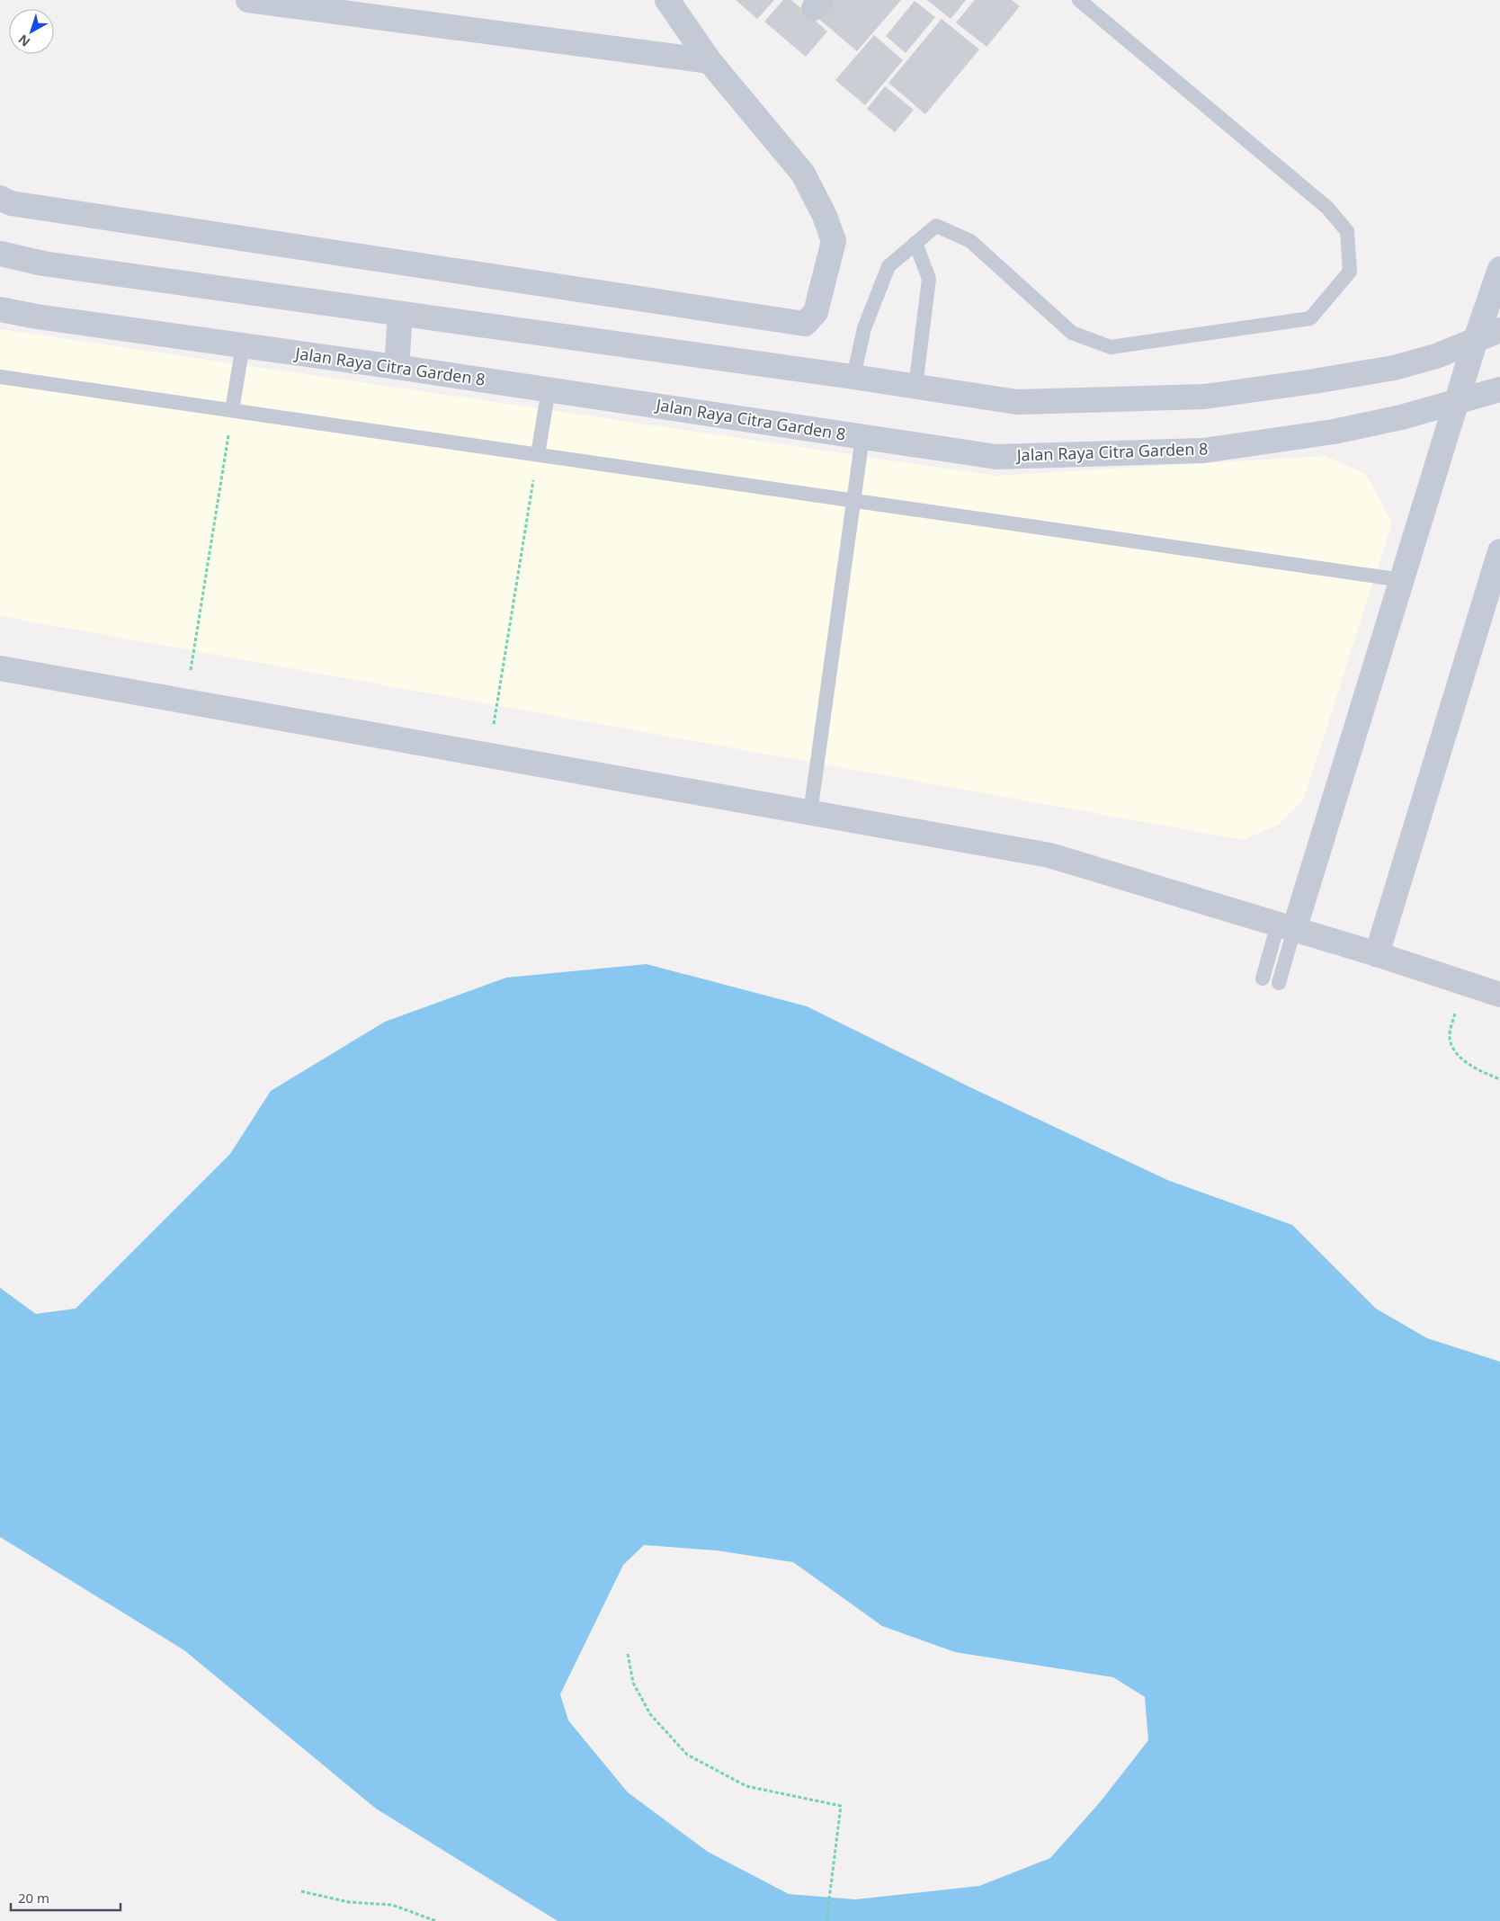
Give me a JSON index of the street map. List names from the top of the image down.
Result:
{
  "streets": {
    "street": ["Jalan Raya Citra Garden 8"]
  },
  "scale_bar": "20 m",
  "north": "bottom left"
}
